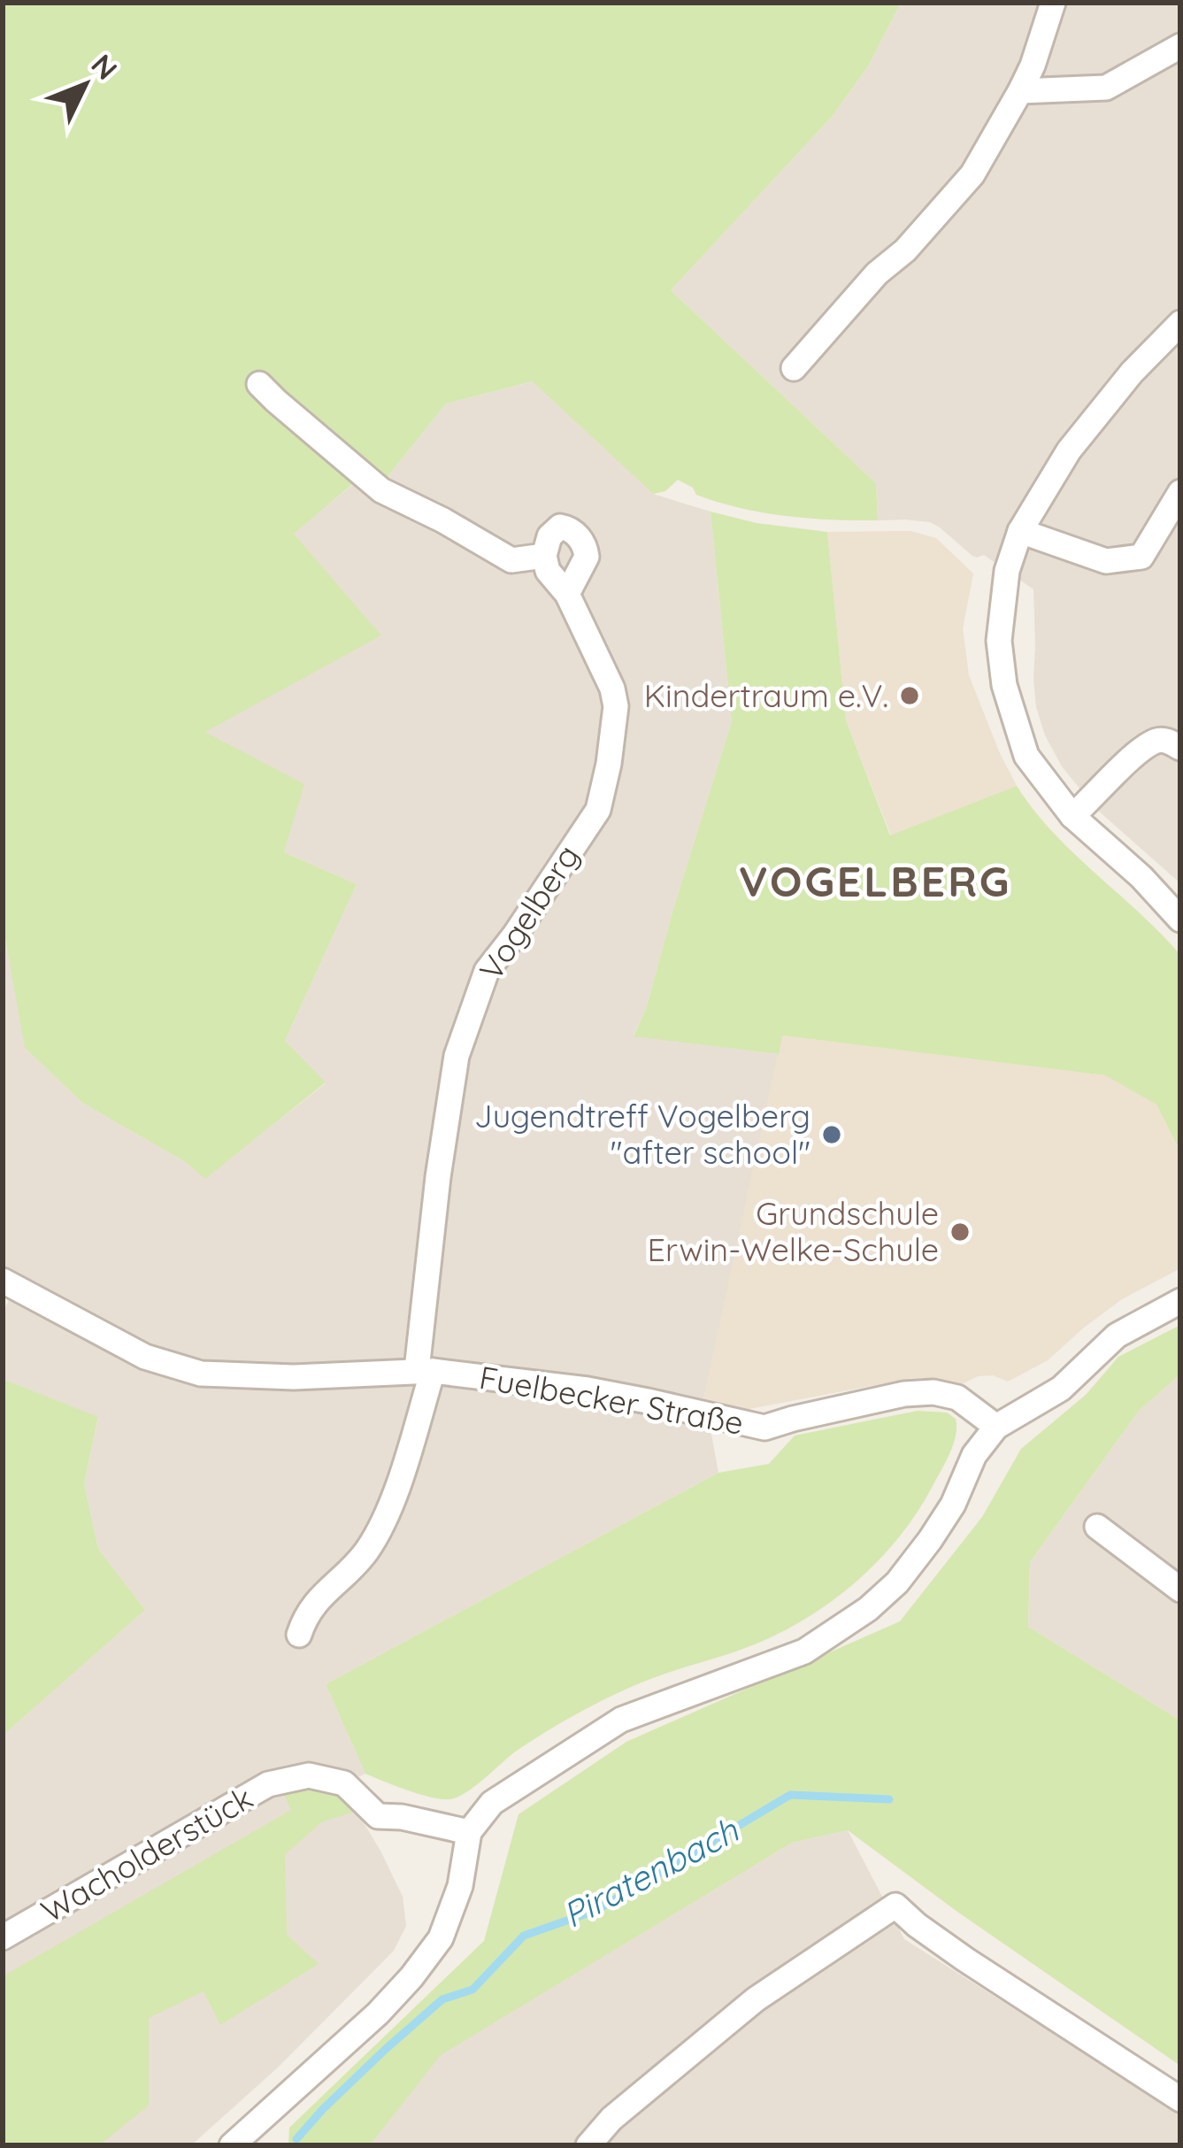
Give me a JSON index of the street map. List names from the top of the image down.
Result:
{
  "streets": {
    "street": ["Vogelberg", "Fuelbecker Straße", "Wacholderstück"]
  },
  "crossings": [
    ["Vogelberg", "Fuelbecker Straße"]
  ],
  "districts": ["VOGELBERG"],
  "water": ["Piratenbach"],
  "places": ["Kindertraum e.V.", "Jugendtreff Vogelberg \"after school\"", "Grundschule Erwin-Welke-Schule"],
  "north": "top right"
}
